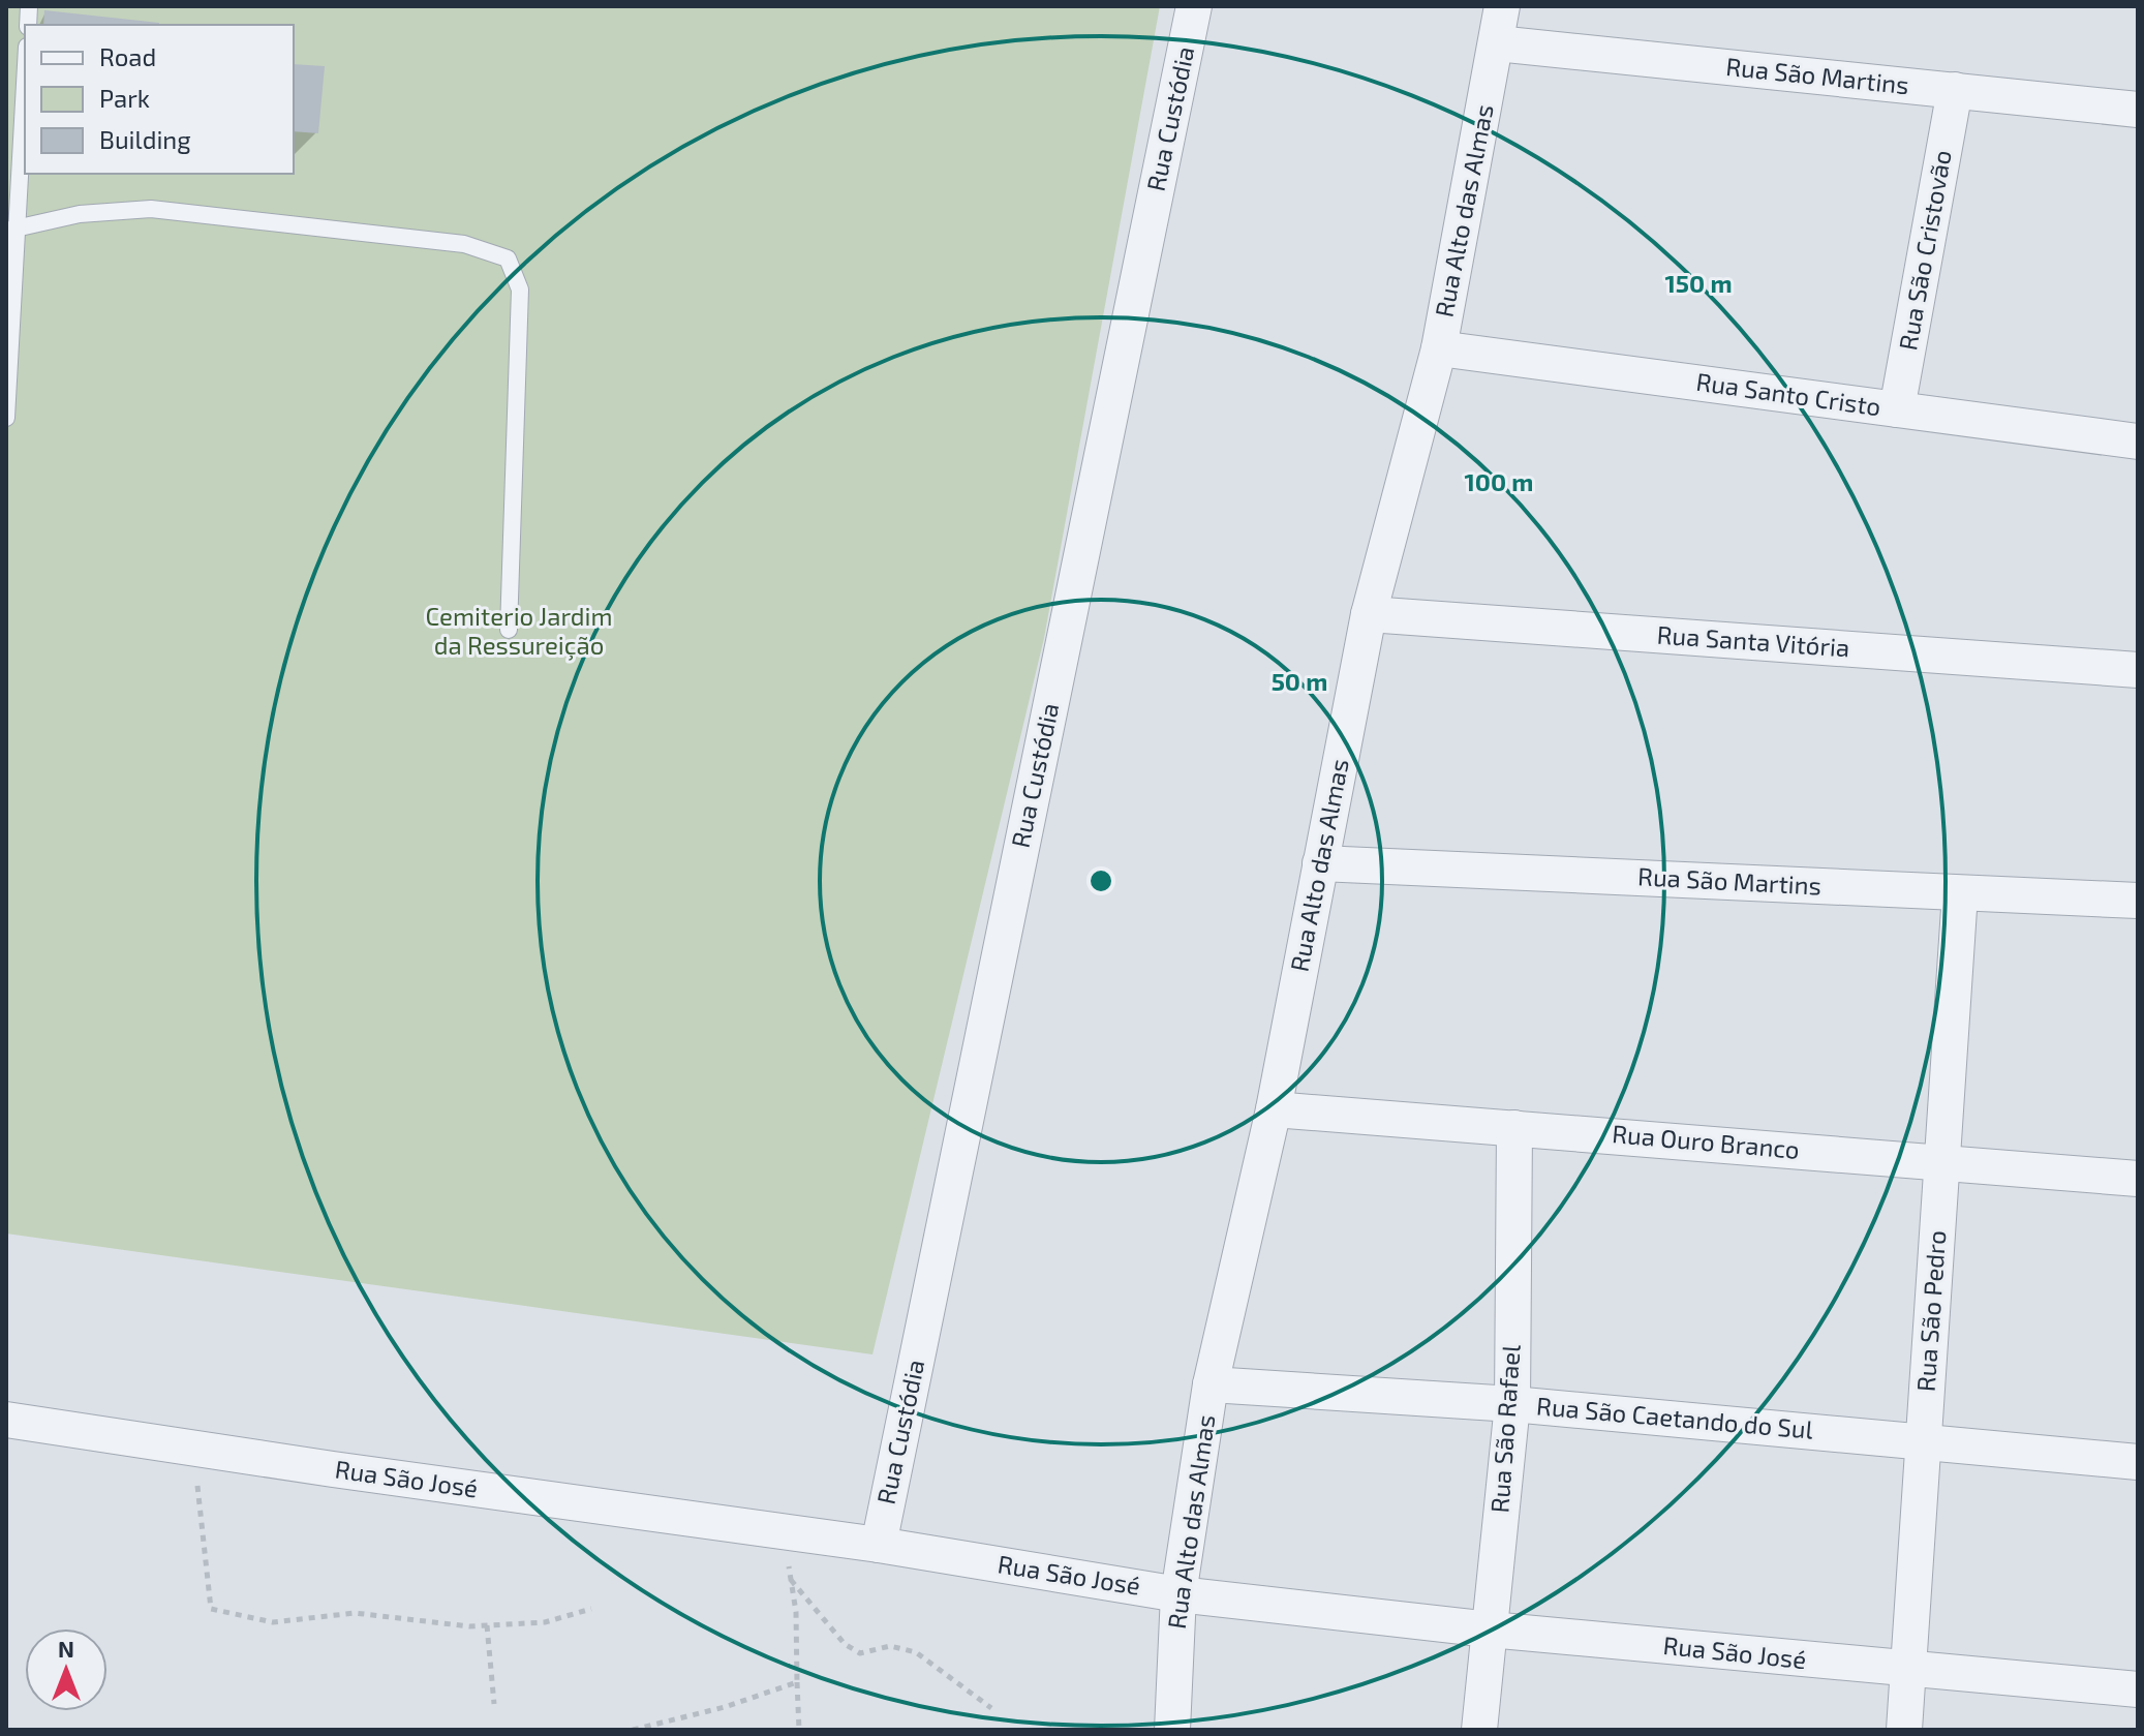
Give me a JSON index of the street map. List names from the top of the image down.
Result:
{
  "streets": {
    "street": [
      "Rua São Martins",
      "Rua Custódia",
      "Rua Alto das Almas",
      "Rua São Cristovão",
      "Rua Santo Cristo",
      "Rua Santa Vitória",
      "Rua Ouro Branco",
      "Rua São Pedro",
      "Rua São Caetando do Sul",
      "Rua São Rafael",
      "Rua São José"
    ]
  },
  "crossings": [
    ["Rua São Martins", "Rua Alto das Almas"],
    ["Rua São Martins", "Rua São Cristovão"],
    ["Rua São Martins", "Rua São Pedro"],
    ["Rua Custódia", "Rua São José"],
    ["Rua Alto das Almas", "Rua Santo Cristo"],
    ["Rua Alto das Almas", "Rua Santa Vitória"],
    ["Rua Alto das Almas", "Rua Ouro Branco"],
    ["Rua Alto das Almas", "Rua São Caetando do Sul"],
    ["Rua Alto das Almas", "Rua São José"],
    ["Rua São Cristovão", "Rua Santo Cristo"],
    ["Rua Ouro Branco", "Rua São Pedro"],
    ["Rua Ouro Branco", "Rua São Rafael"],
    ["Rua São Pedro", "Rua São Caetando do Sul"],
    ["Rua São Pedro", "Rua São José"],
    ["Rua São Caetando do Sul", "Rua São Rafael"],
    ["Rua São Rafael", "Rua São José"]
  ],
  "parks": ["Cemiterio Jardim da Ressureição"],
  "legend": ["Road", "Park", "Building"],
  "north": "top",
  "rings": ["150 m", "100 m", "50 m"]
}
